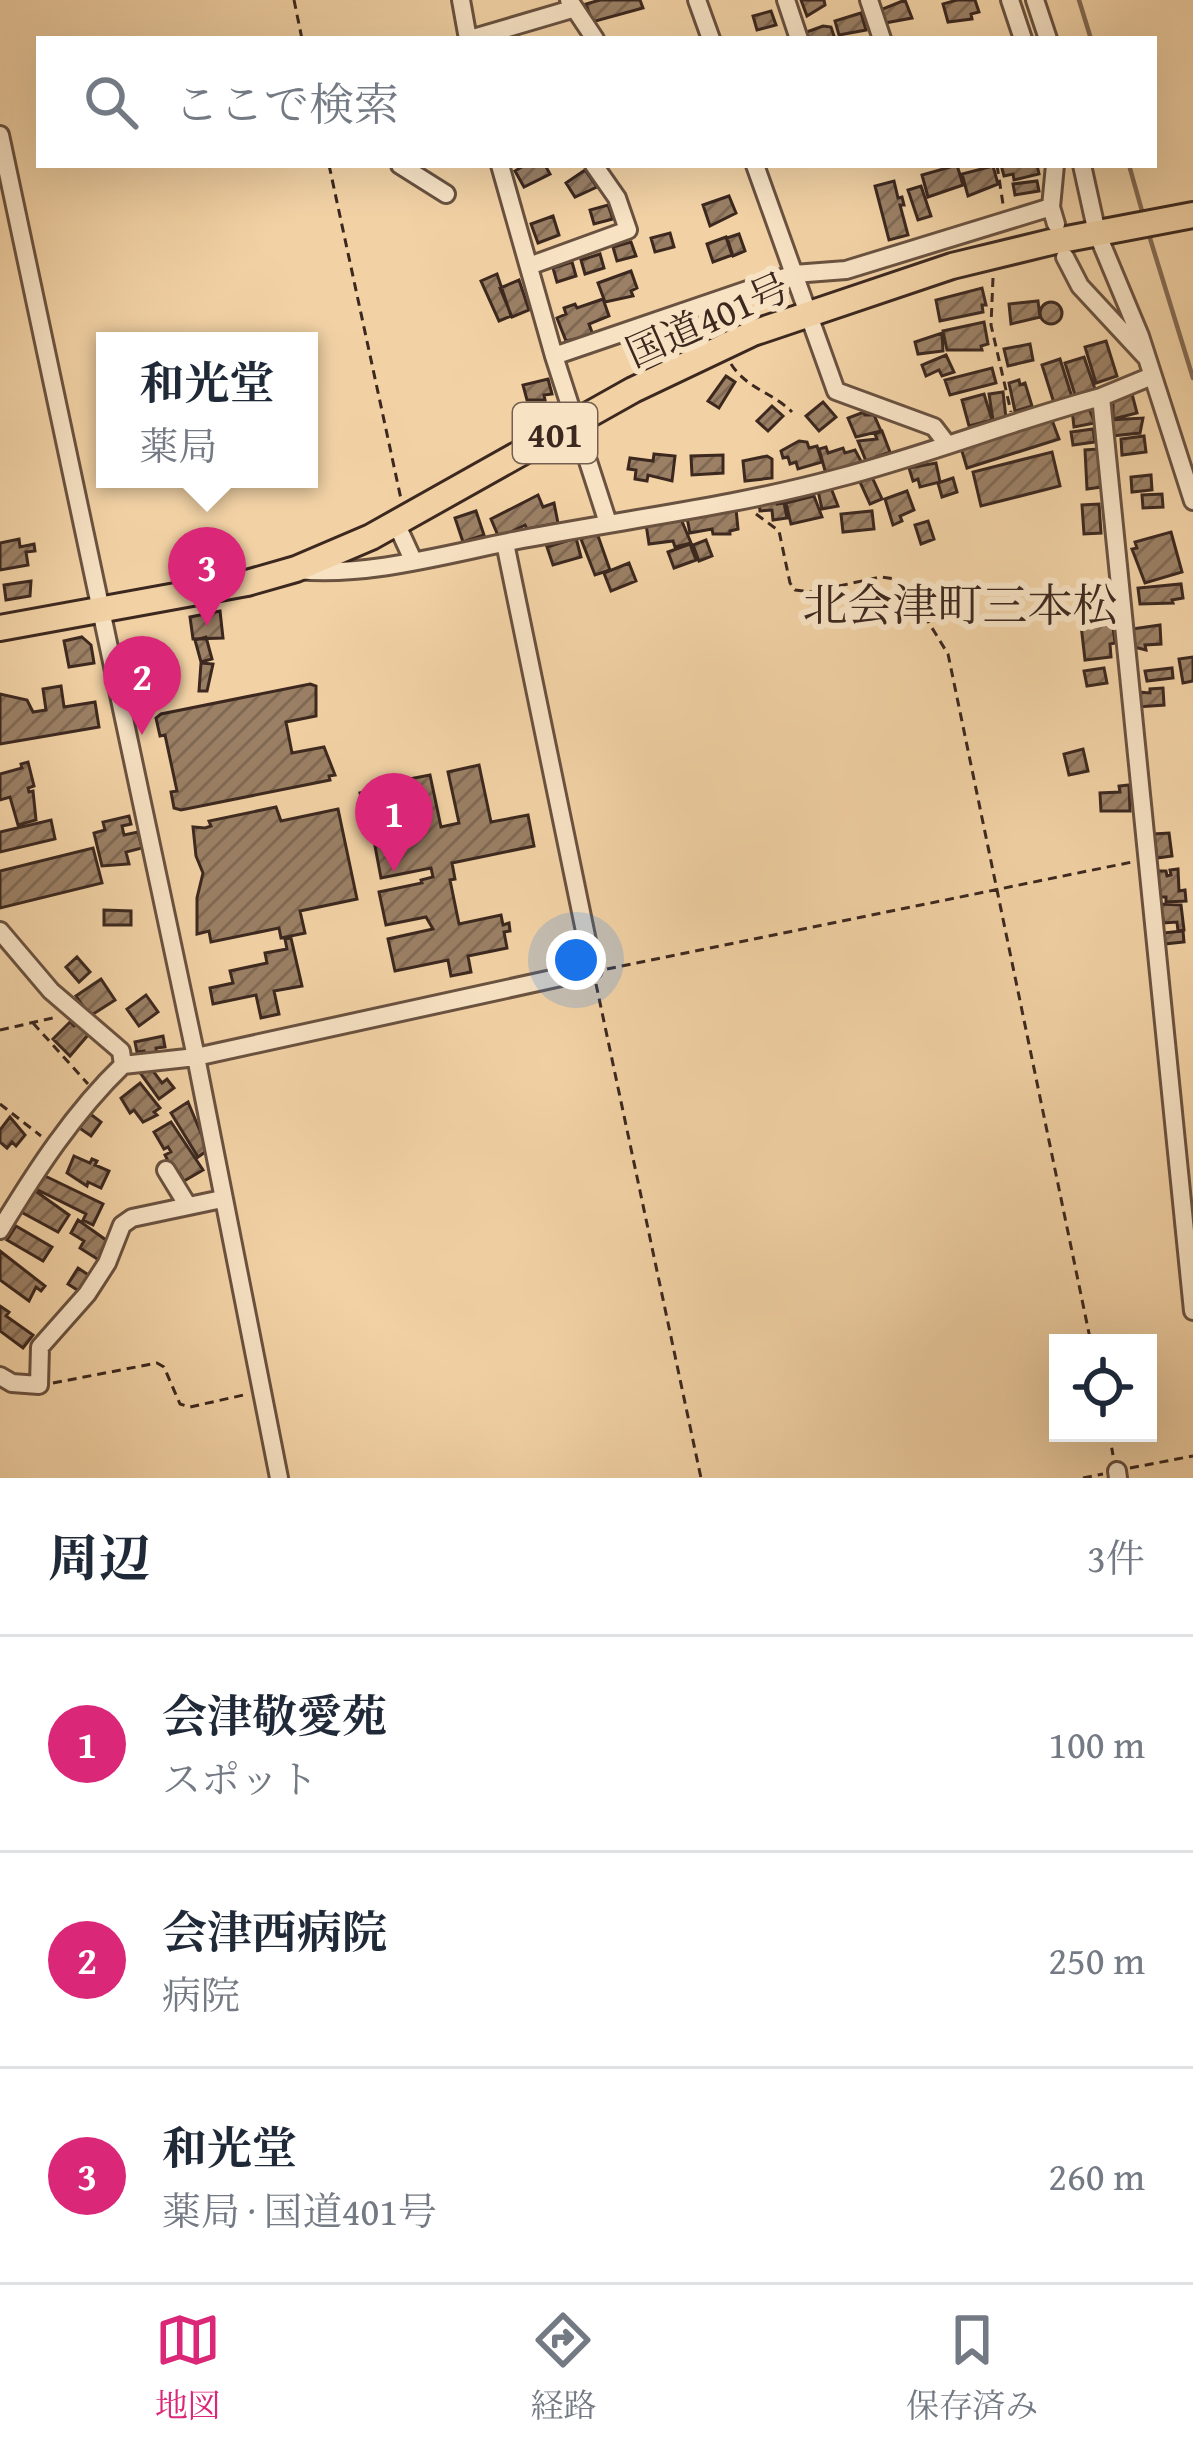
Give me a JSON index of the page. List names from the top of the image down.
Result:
{
  "streets": {
    "highway": ["国道401号", "401"]
  },
  "districts": ["北会津町三本松"],
  "page": {
    "search": "ここで検索",
    "popup": ["和光堂", "薬局"],
    "pins": ["3", "2", "1"],
    "heading": ["周辺", "3件"],
    "list": [
      {
        "mark": "1",
        "name": "会津敬愛苑",
        "note": "スポット",
        "value": "100 m"
      },
      {
        "mark": "2",
        "name": "会津西病院",
        "note": "病院",
        "value": "250 m"
      },
      {
        "mark": "3",
        "name": "和光堂",
        "note": "薬局 · 国道401号",
        "value": "260 m"
      }
    ],
    "nav": ["地図", "経路", "保存済み"]
  }
}
